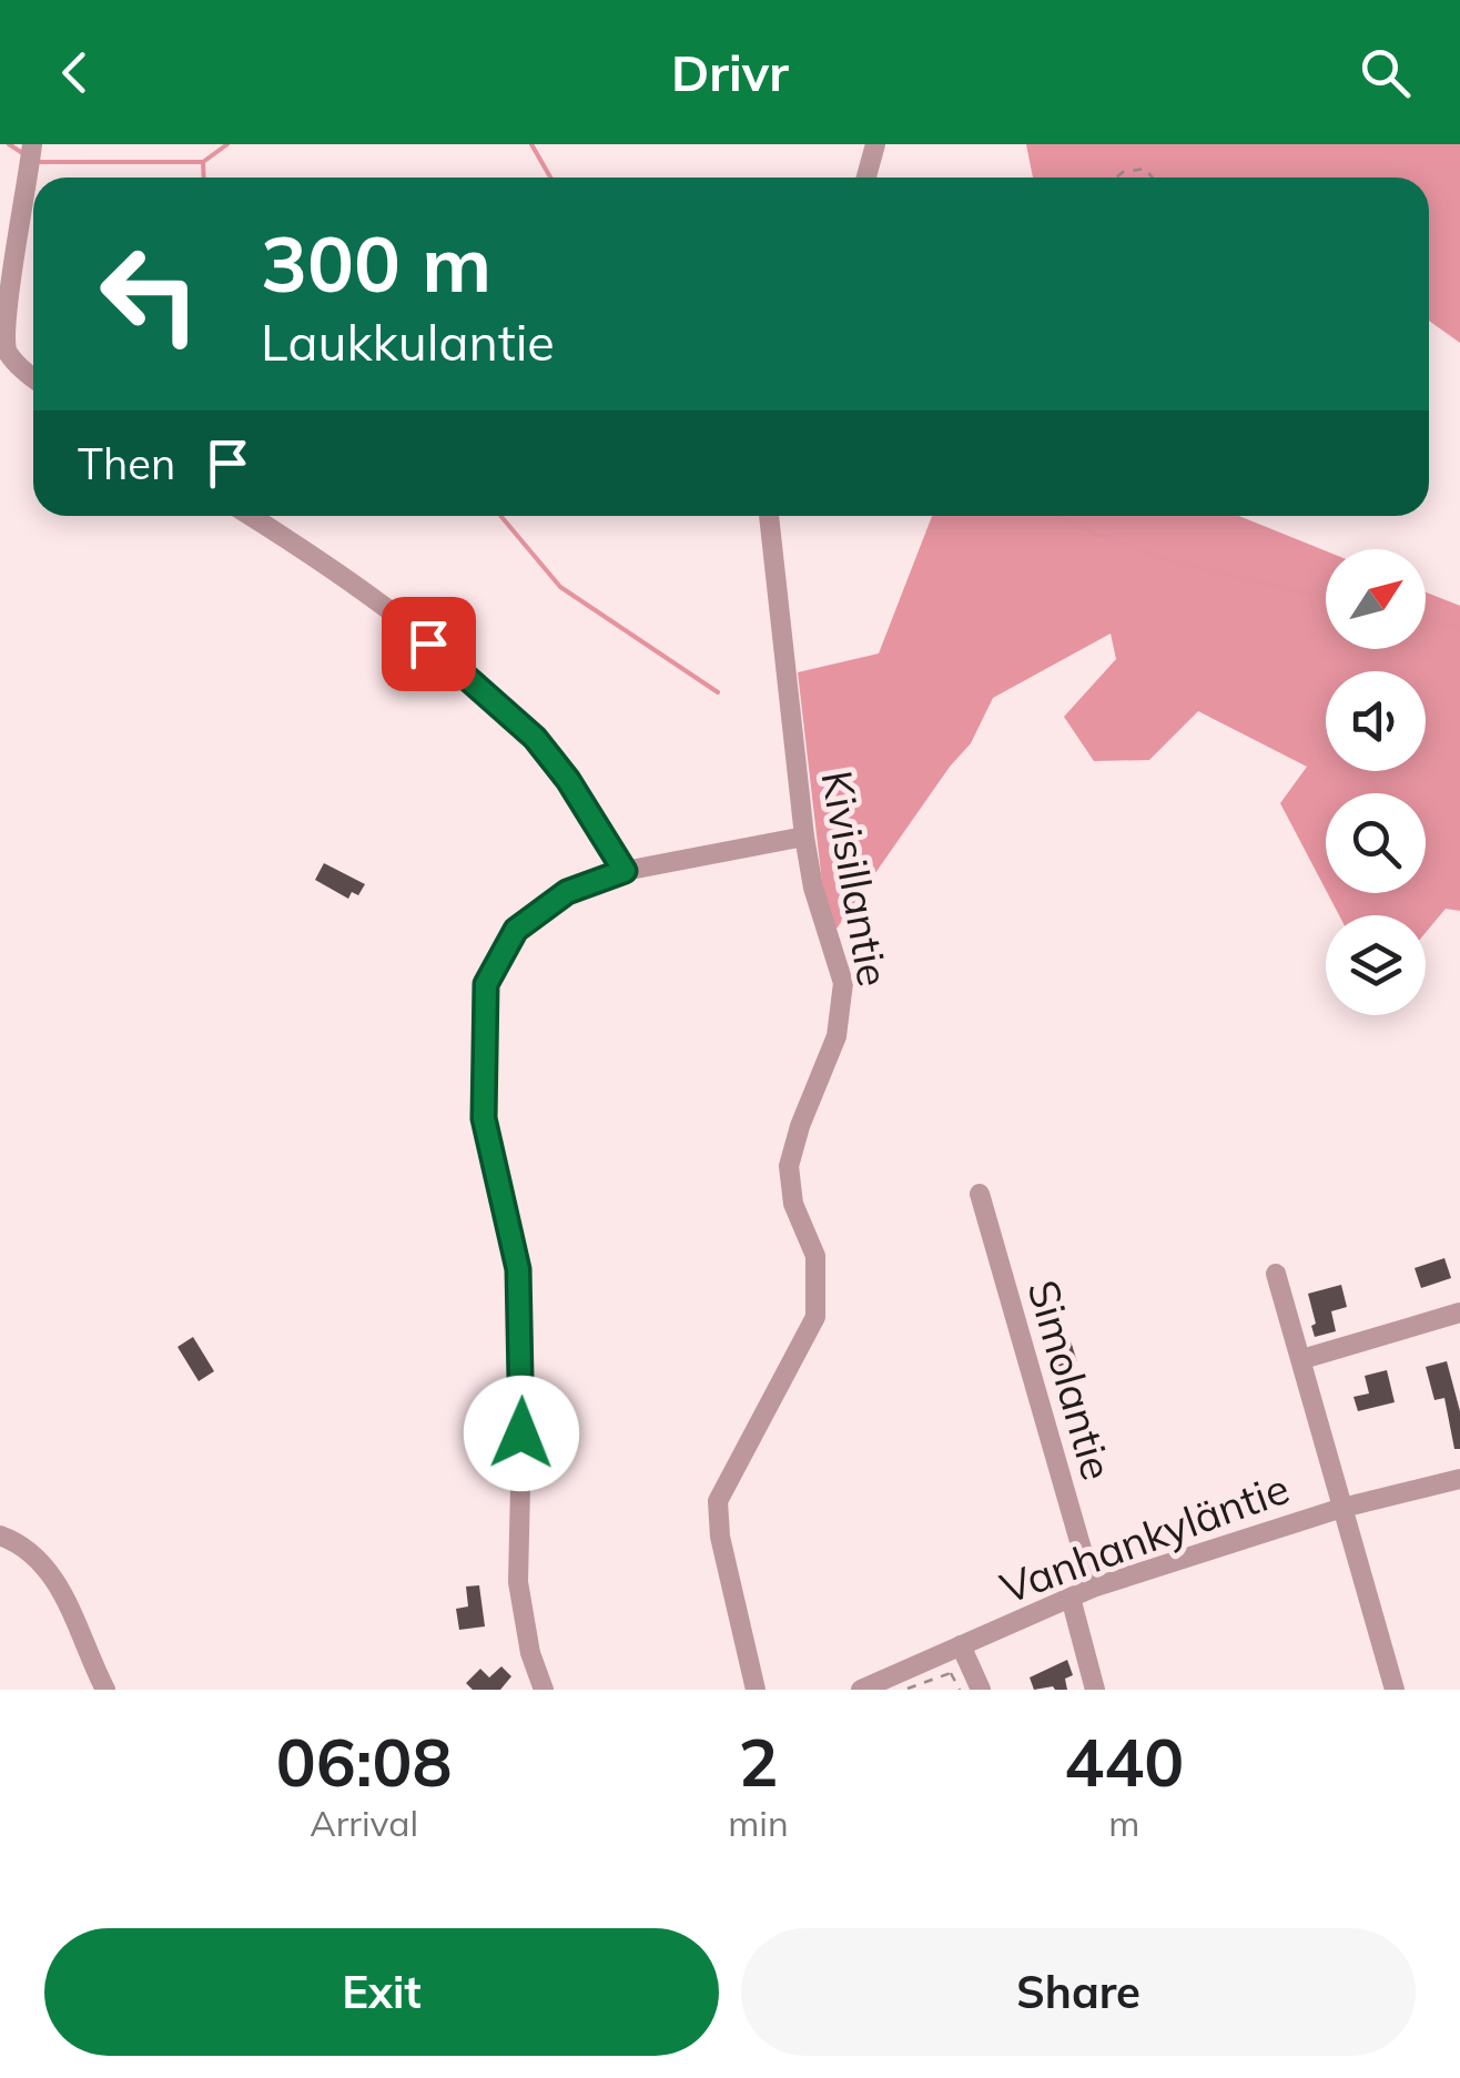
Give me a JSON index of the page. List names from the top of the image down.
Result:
{
  "streets": {
    "street": ["Kivisillantie", "Simolantie", "Vanhankyläntie"]
  },
  "crossings": [
    ["Simolantie", "Vanhankyläntie"]
  ],
  "north": "top right",
  "page": {
    "header": "Drivr",
    "turn": ["300 m", "Laukkulantie"],
    "then": "Then",
    "eta": [
      "06:08",
      "Arrival",
      "2",
      "min",
      "440",
      "m"
    ],
    "buttons": ["Exit", "Share"]
  }
}
